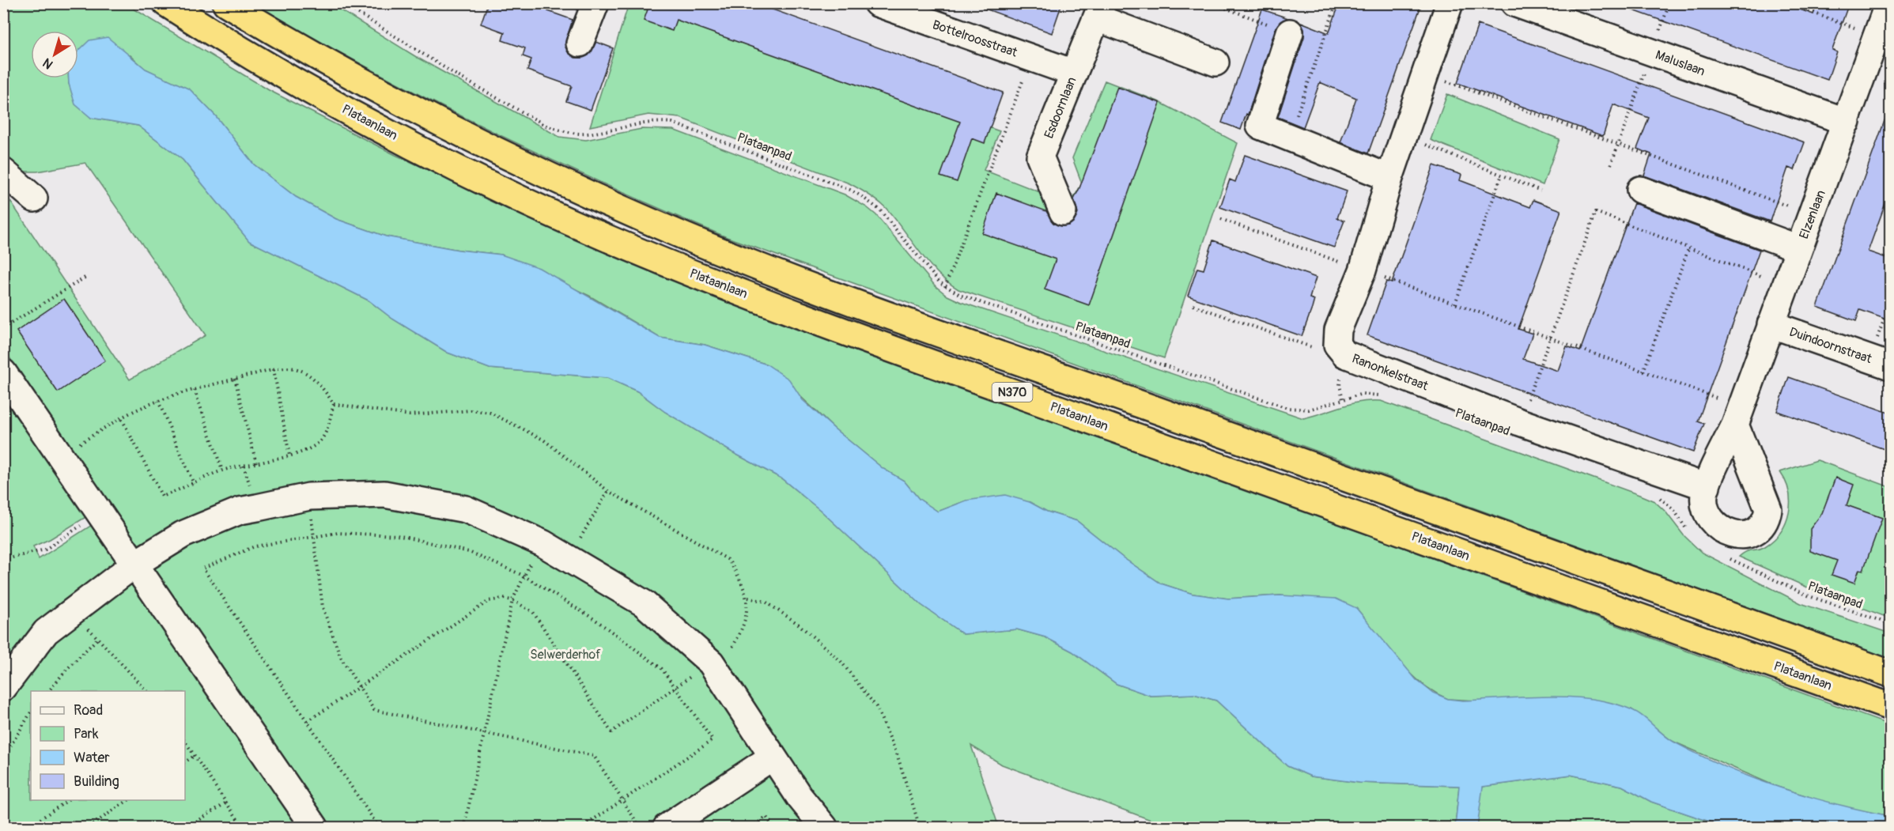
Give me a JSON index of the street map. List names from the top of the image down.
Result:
{
  "streets": {
    "highway": ["Plataanlaan", "N370"],
    "street": [
      "Bottelroosstraat",
      "Maluslaan",
      "Esdoornlaan",
      "Elzenlaan",
      "Duindoornstraat",
      "Ranonkelstraat"
    ],
    "path": ["Plataanpad"]
  },
  "crossings": [
    ["Bottelroosstraat", "Esdoornlaan"],
    ["Maluslaan", "Elzenlaan"],
    ["Elzenlaan", "Duindoornstraat"],
    ["Elzenlaan", "Ranonkelstraat"]
  ],
  "parks": ["Selwerderhof"],
  "legend": [
    "Road",
    "Park",
    "Water",
    "Building"
  ],
  "north": "bottom left"
}
